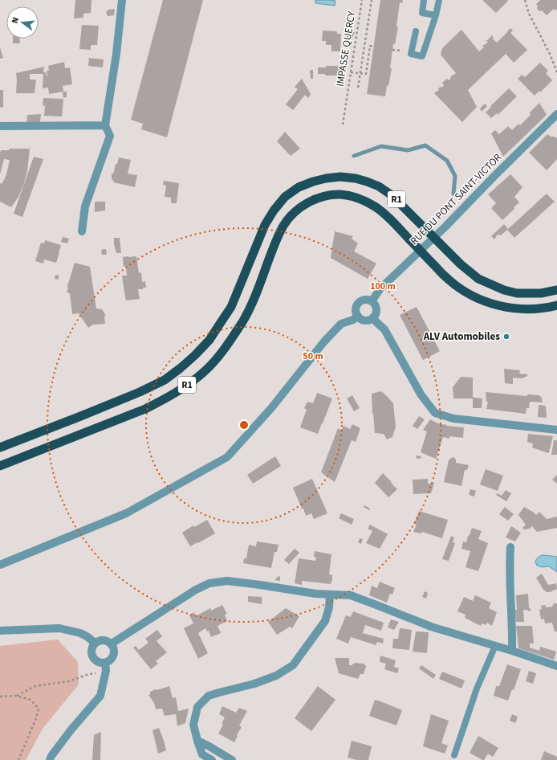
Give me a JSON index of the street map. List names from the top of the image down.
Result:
{
  "streets": {
    "highway": ["R1"],
    "street": ["RUE DU PONT SAINT-VICTOR"],
    "path": ["IMPASSE QUERCY"]
  },
  "places": ["ALV Automobiles"],
  "north": "left",
  "rings": ["100 m", "50 m"]
}
